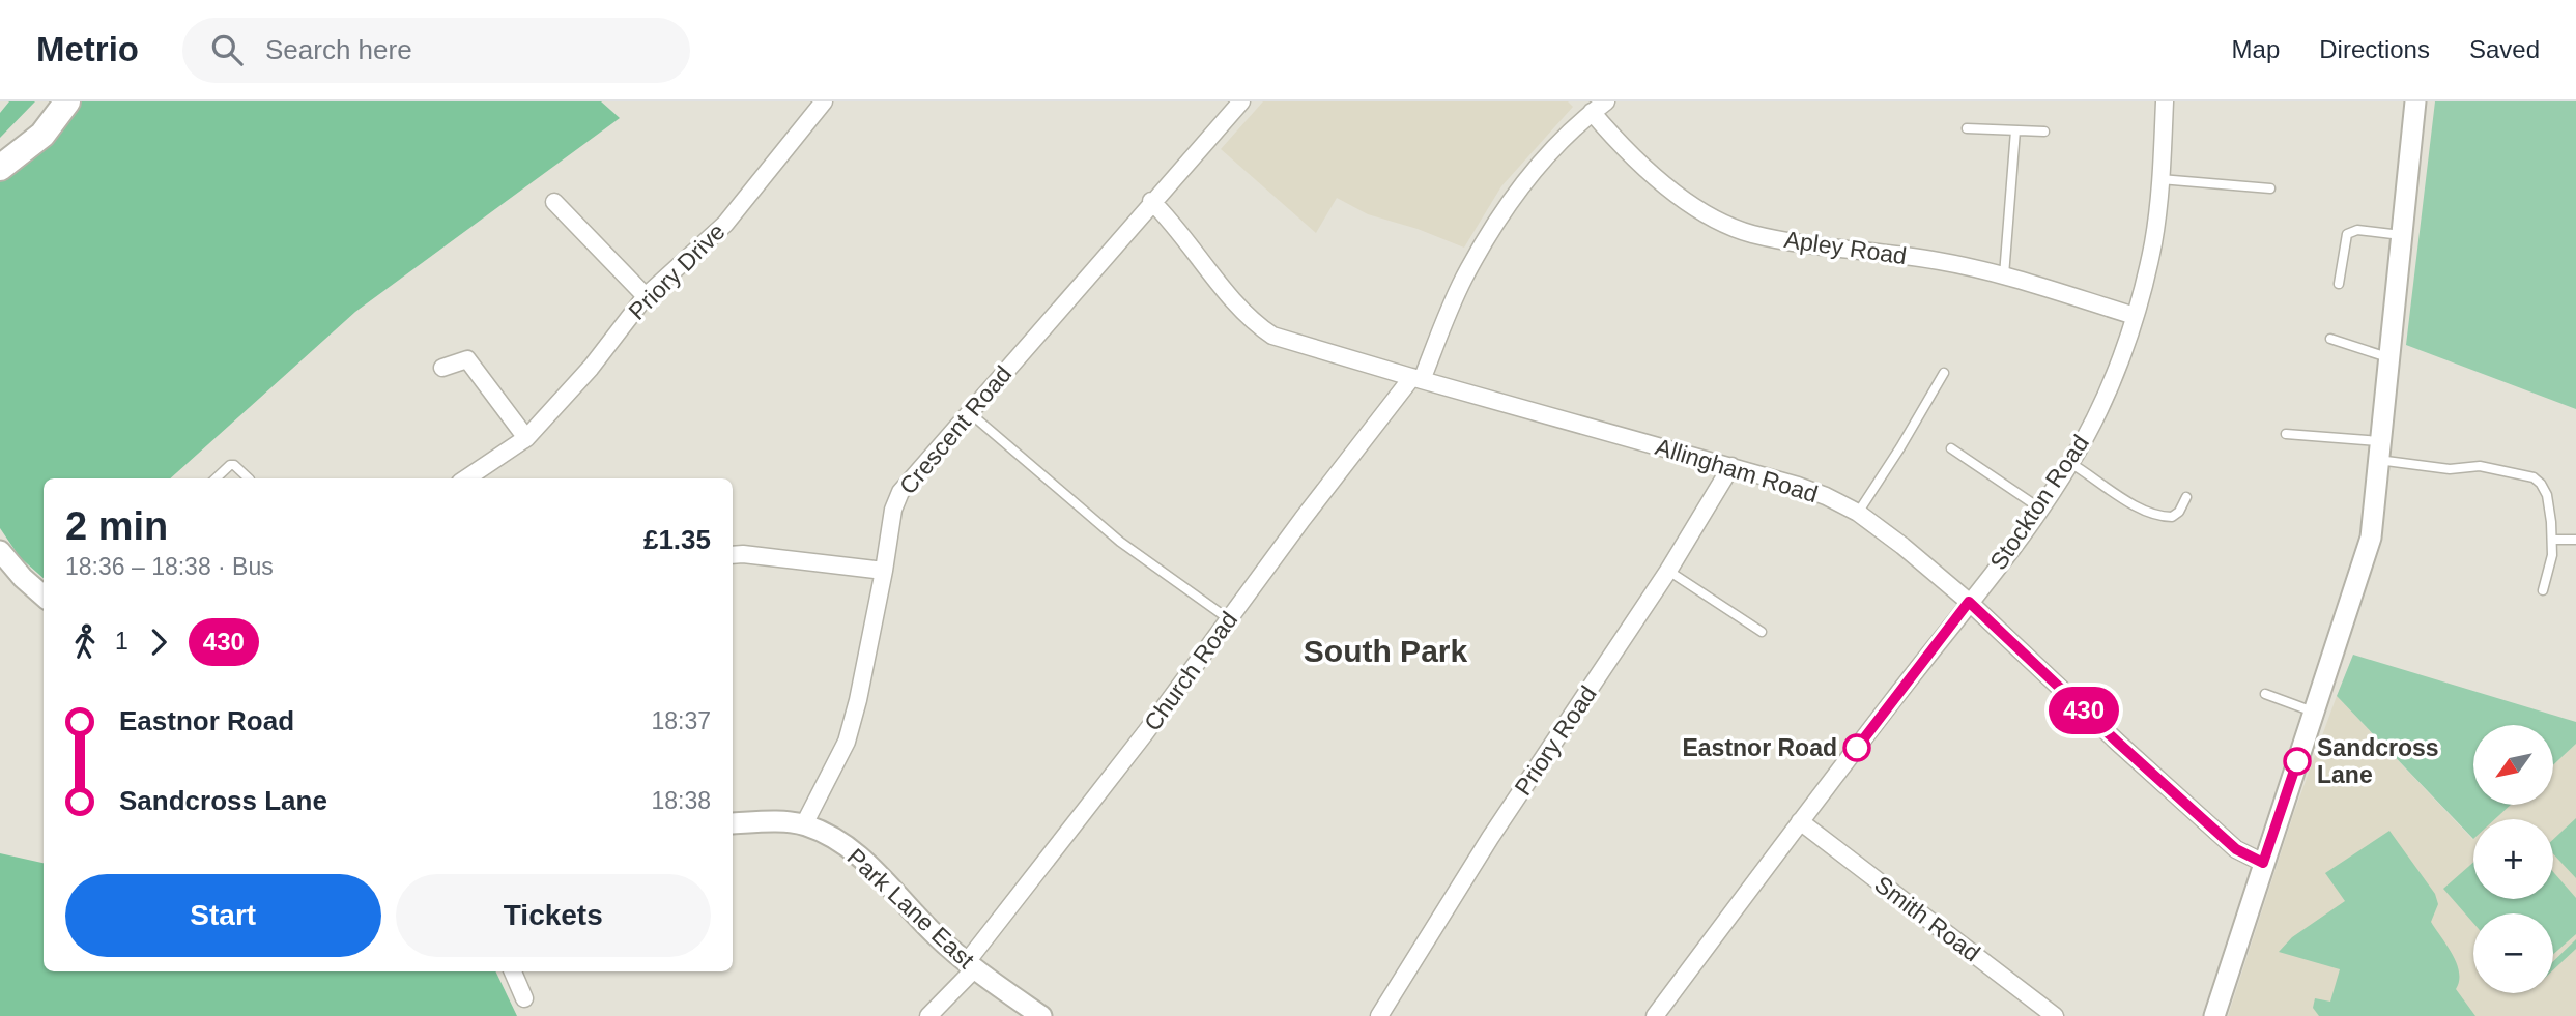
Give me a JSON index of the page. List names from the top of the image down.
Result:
{
  "streets": {
    "street": [
      "Apley Road",
      "Priory Drive",
      "Crescent Road",
      "Allingham Road",
      "Stockton Road",
      "Church Road",
      "Priory Road",
      "Park Lane East",
      "Smith Road"
    ]
  },
  "crossings": [
    ["Apley Road", "Stockton Road"],
    ["Apley Road", "Church Road"],
    ["Crescent Road", "Allingham Road"],
    ["Crescent Road", "Park Lane East"],
    ["Allingham Road", "Stockton Road"],
    ["Allingham Road", "Church Road"],
    ["Allingham Road", "Priory Road"],
    ["Church Road", "Park Lane East"]
  ],
  "districts": ["South Park"],
  "places": ["Eastnor Road", "Sandcross Lane"],
  "lines": ["bus line 430"],
  "north": "bottom left",
  "page": {
    "header": "Metrio",
    "search": "Search here",
    "nav": ["Map", "Directions", "Saved"],
    "on_map": "430",
    "heading": ["2 min", "18:36 – 18:38 · Bus", "£1.35"],
    "legs": ["1", "430"],
    "list": [
      {
        "name": "Eastnor Road",
        "value": "18:37"
      },
      {
        "name": "Sandcross Lane",
        "value": "18:38"
      }
    ],
    "map_buttons": ["+", "−"],
    "buttons": ["Start", "Tickets"]
  }
}
